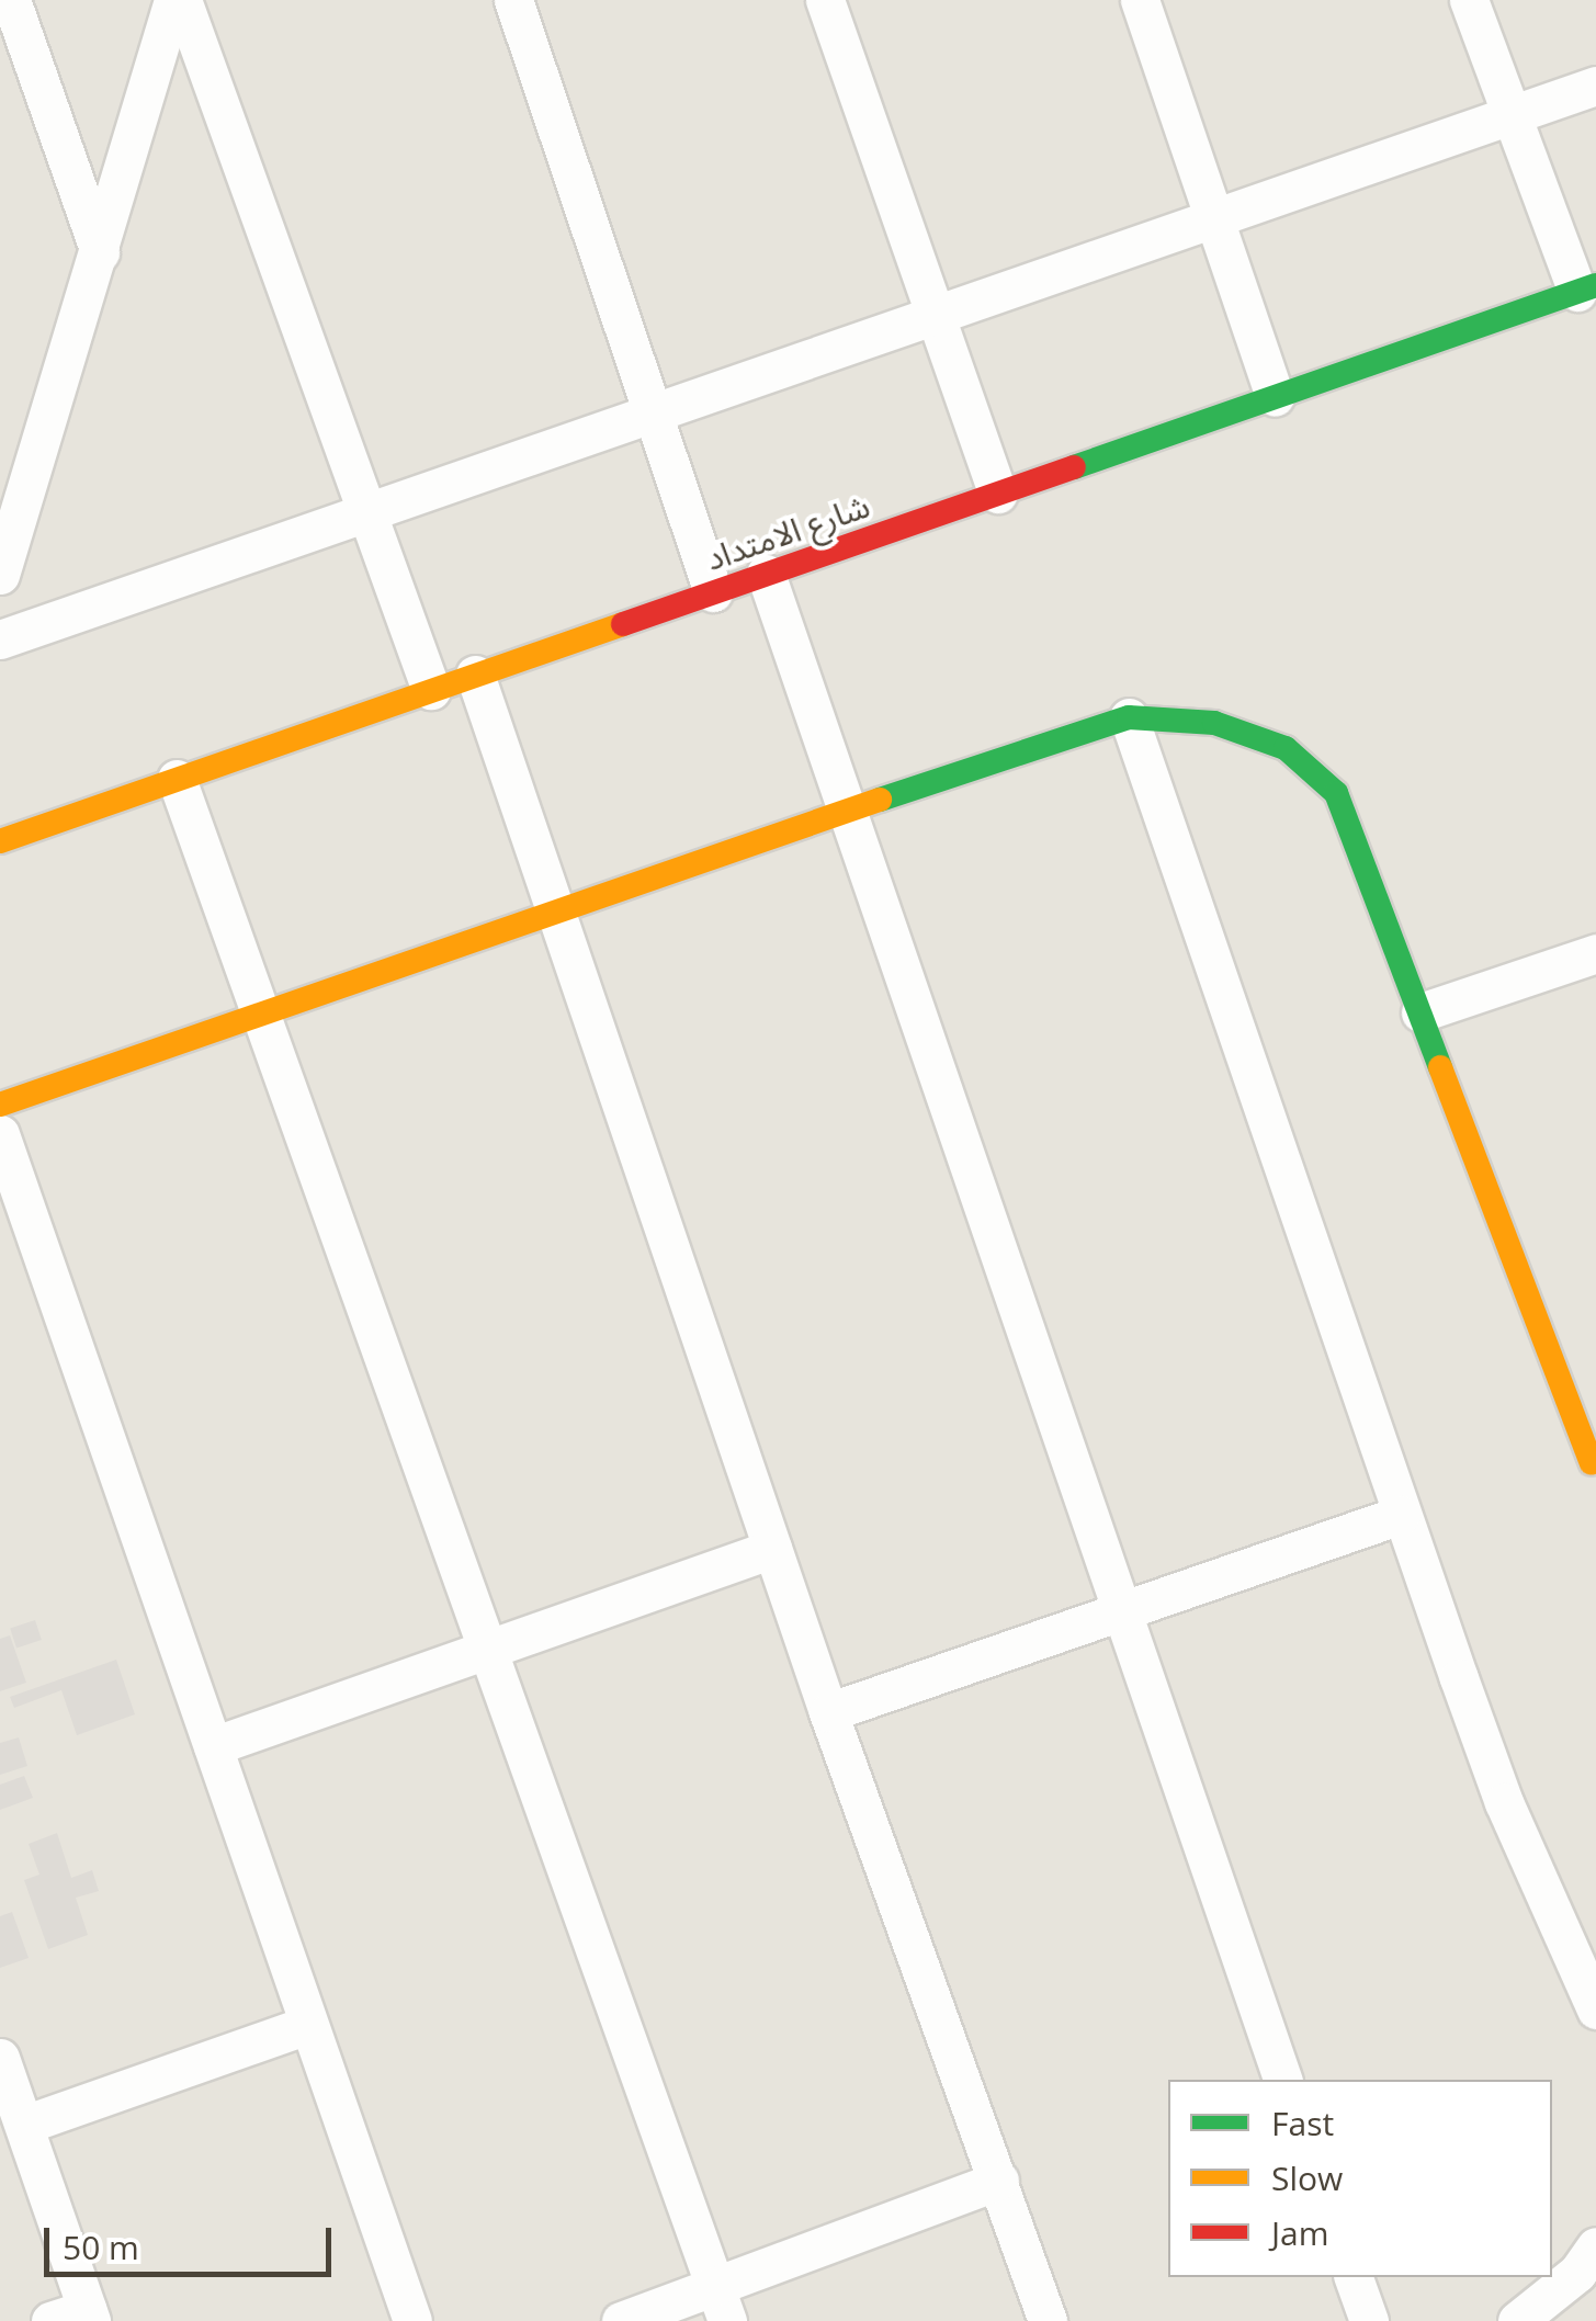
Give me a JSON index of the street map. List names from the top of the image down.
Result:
{
  "streets": {
    "street": ["شارع الامتداد"]
  },
  "legend": ["Fast", "Slow", "Jam"],
  "scale_bar": "50 m"
}
